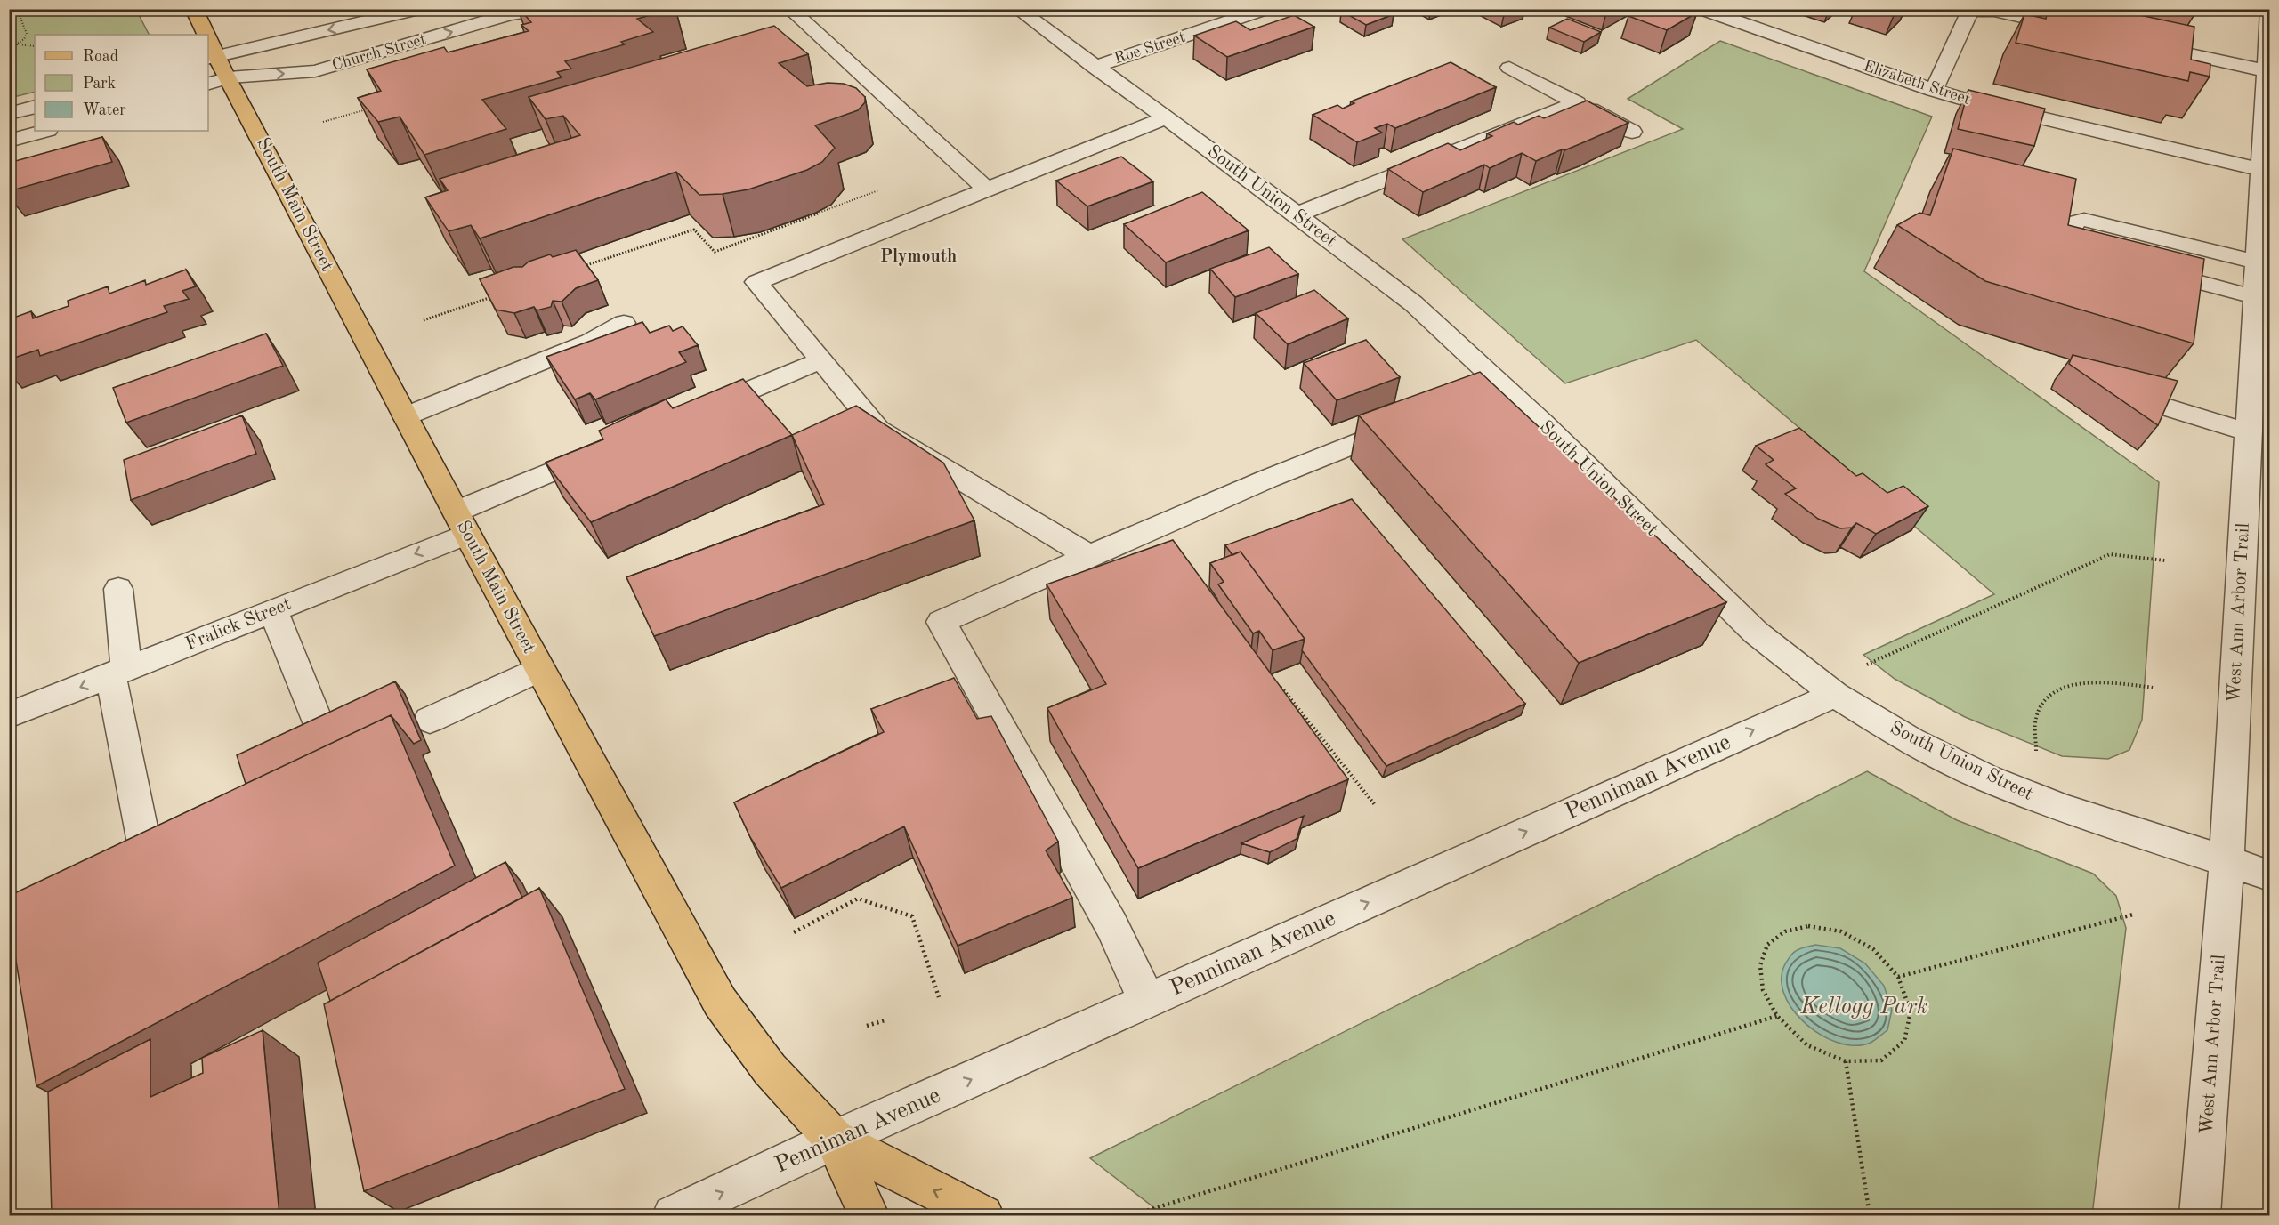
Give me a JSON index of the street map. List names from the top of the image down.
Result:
{
  "streets": {
    "main road": ["South Main Street"],
    "street": [
      "Roe Street",
      "Church Street",
      "Elizabeth Street",
      "South Union Street",
      "West Ann Arbor Trail",
      "Fralick Street",
      "Penniman Avenue"
    ]
  },
  "crossings": [
    ["Roe Street", "South Union Street"],
    ["Church Street", "South Main Street"],
    ["Elizabeth Street", "West Ann Arbor Trail"],
    ["South Union Street", "West Ann Arbor Trail"],
    ["South Union Street", "Penniman Avenue"],
    ["South Main Street", "Fralick Street"],
    ["South Main Street", "Penniman Avenue"]
  ],
  "one_way": ["Penniman Avenue"],
  "districts": ["Plymouth"],
  "parks": ["Kellogg Park"],
  "legend": ["Road", "Park", "Water"]
}
